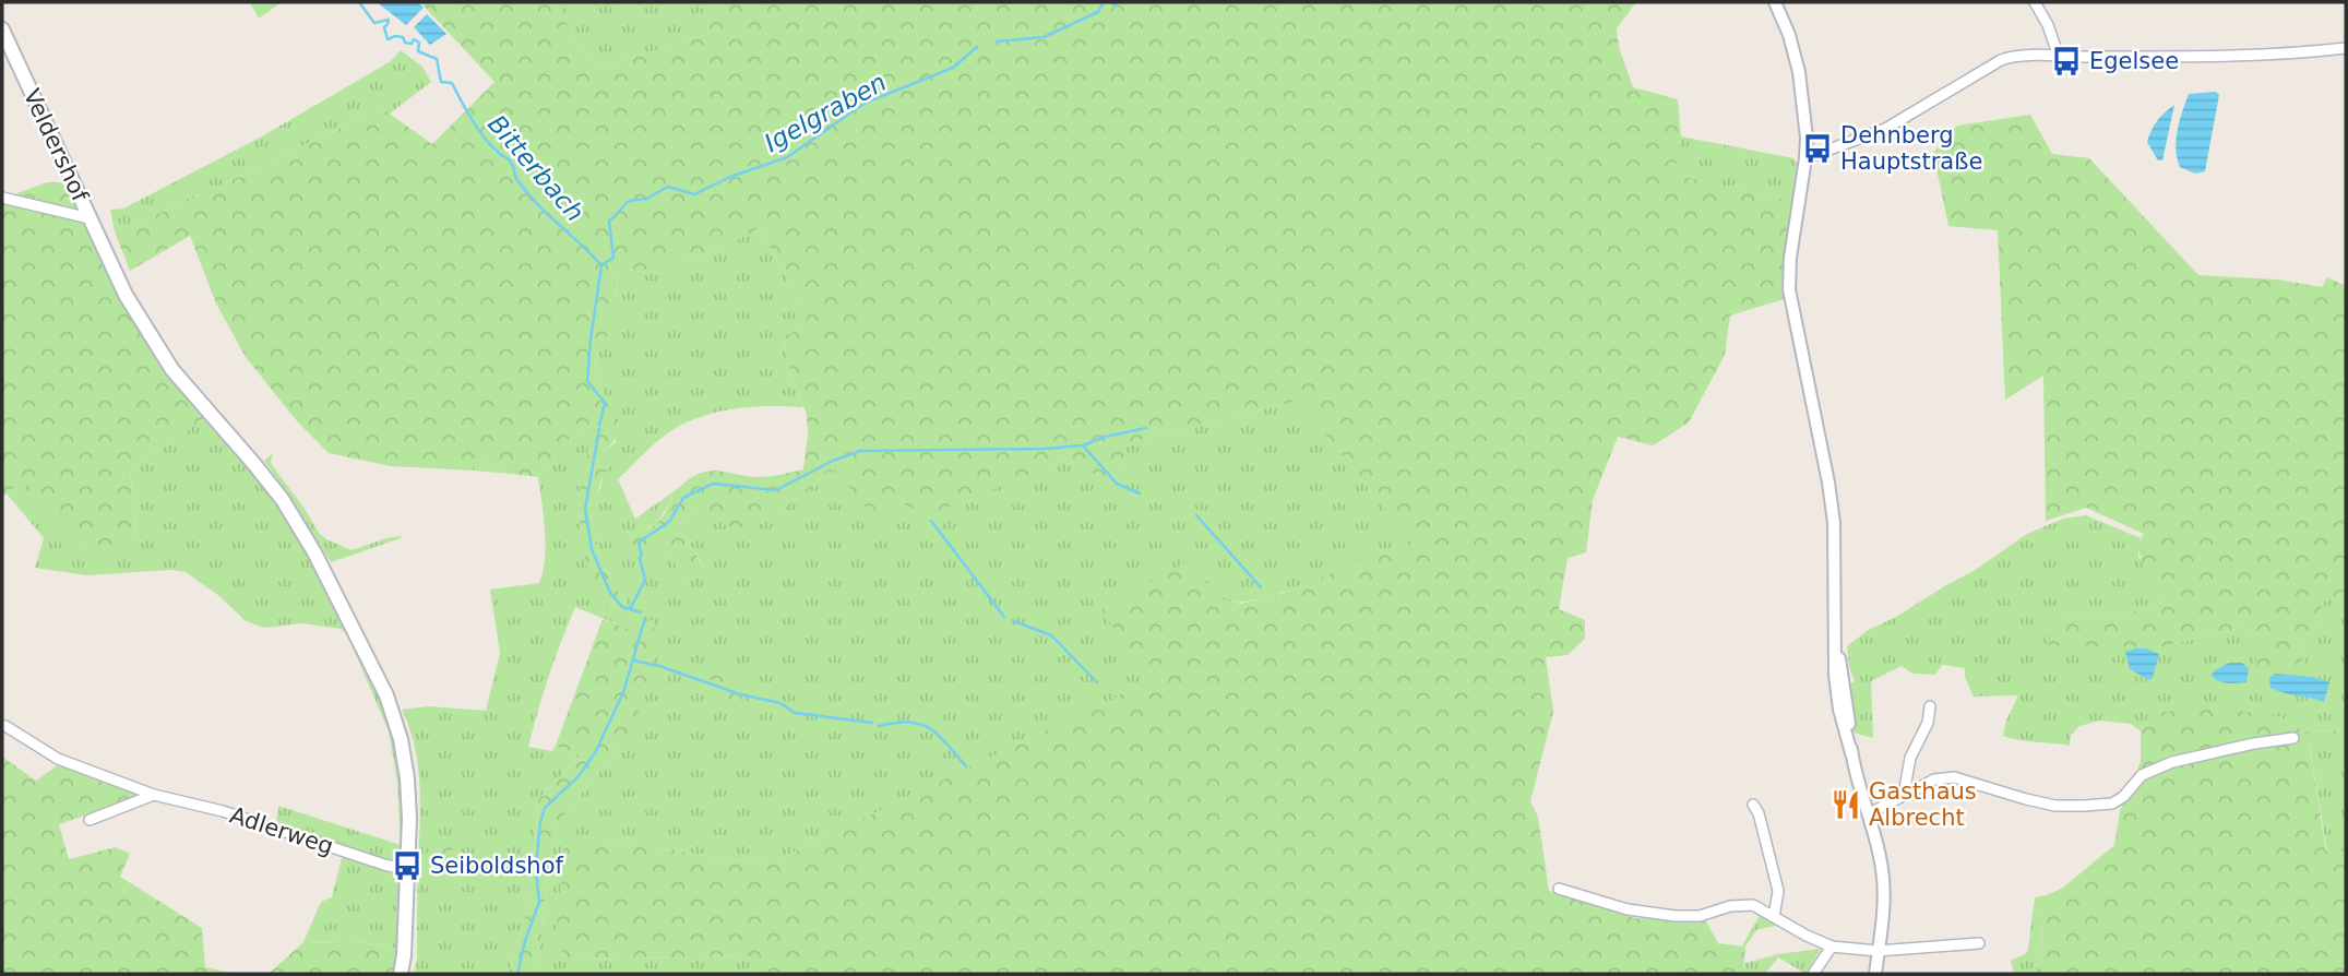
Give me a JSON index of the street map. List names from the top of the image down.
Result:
{
  "streets": {
    "main road": ["Veldershof"],
    "street": ["Adlerweg"]
  },
  "crossings": [
    ["Veldershof", "Adlerweg"]
  ],
  "water": ["Igelgraben", "Bitterbach"],
  "places": {
    "bus stop": ["Egelsee", "Dehnberg Hauptstraße", "Seiboldshof"],
    "restaurant": ["Gasthaus Albrecht"]
  }
}
